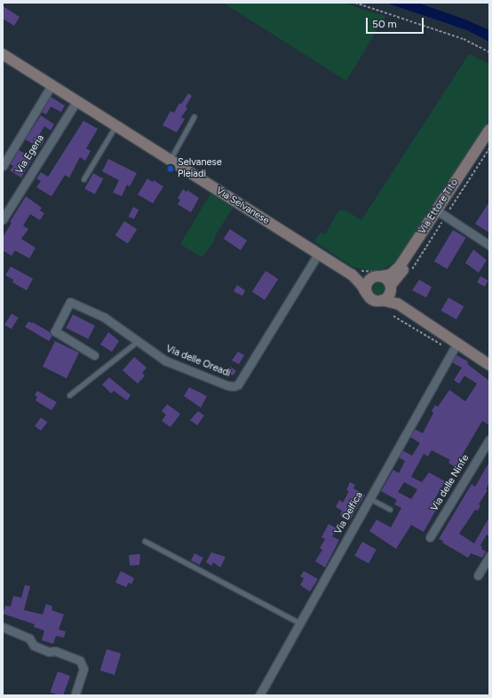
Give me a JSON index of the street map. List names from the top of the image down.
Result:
{
  "streets": {
    "street": [
      "Via Egeria",
      "Via Selvanese",
      "Via Ettore Tito",
      "Via delle Oreadi",
      "Via delle Ninfe",
      "Via Delfica"
    ]
  },
  "crossings": [
    ["Via Egeria", "Via Selvanese"],
    ["Via Selvanese", "Via Ettore Tito"],
    ["Via Selvanese", "Via delle Oreadi"]
  ],
  "places": ["Selvanese Pleiadi"],
  "scale_bar": "50 m"
}
